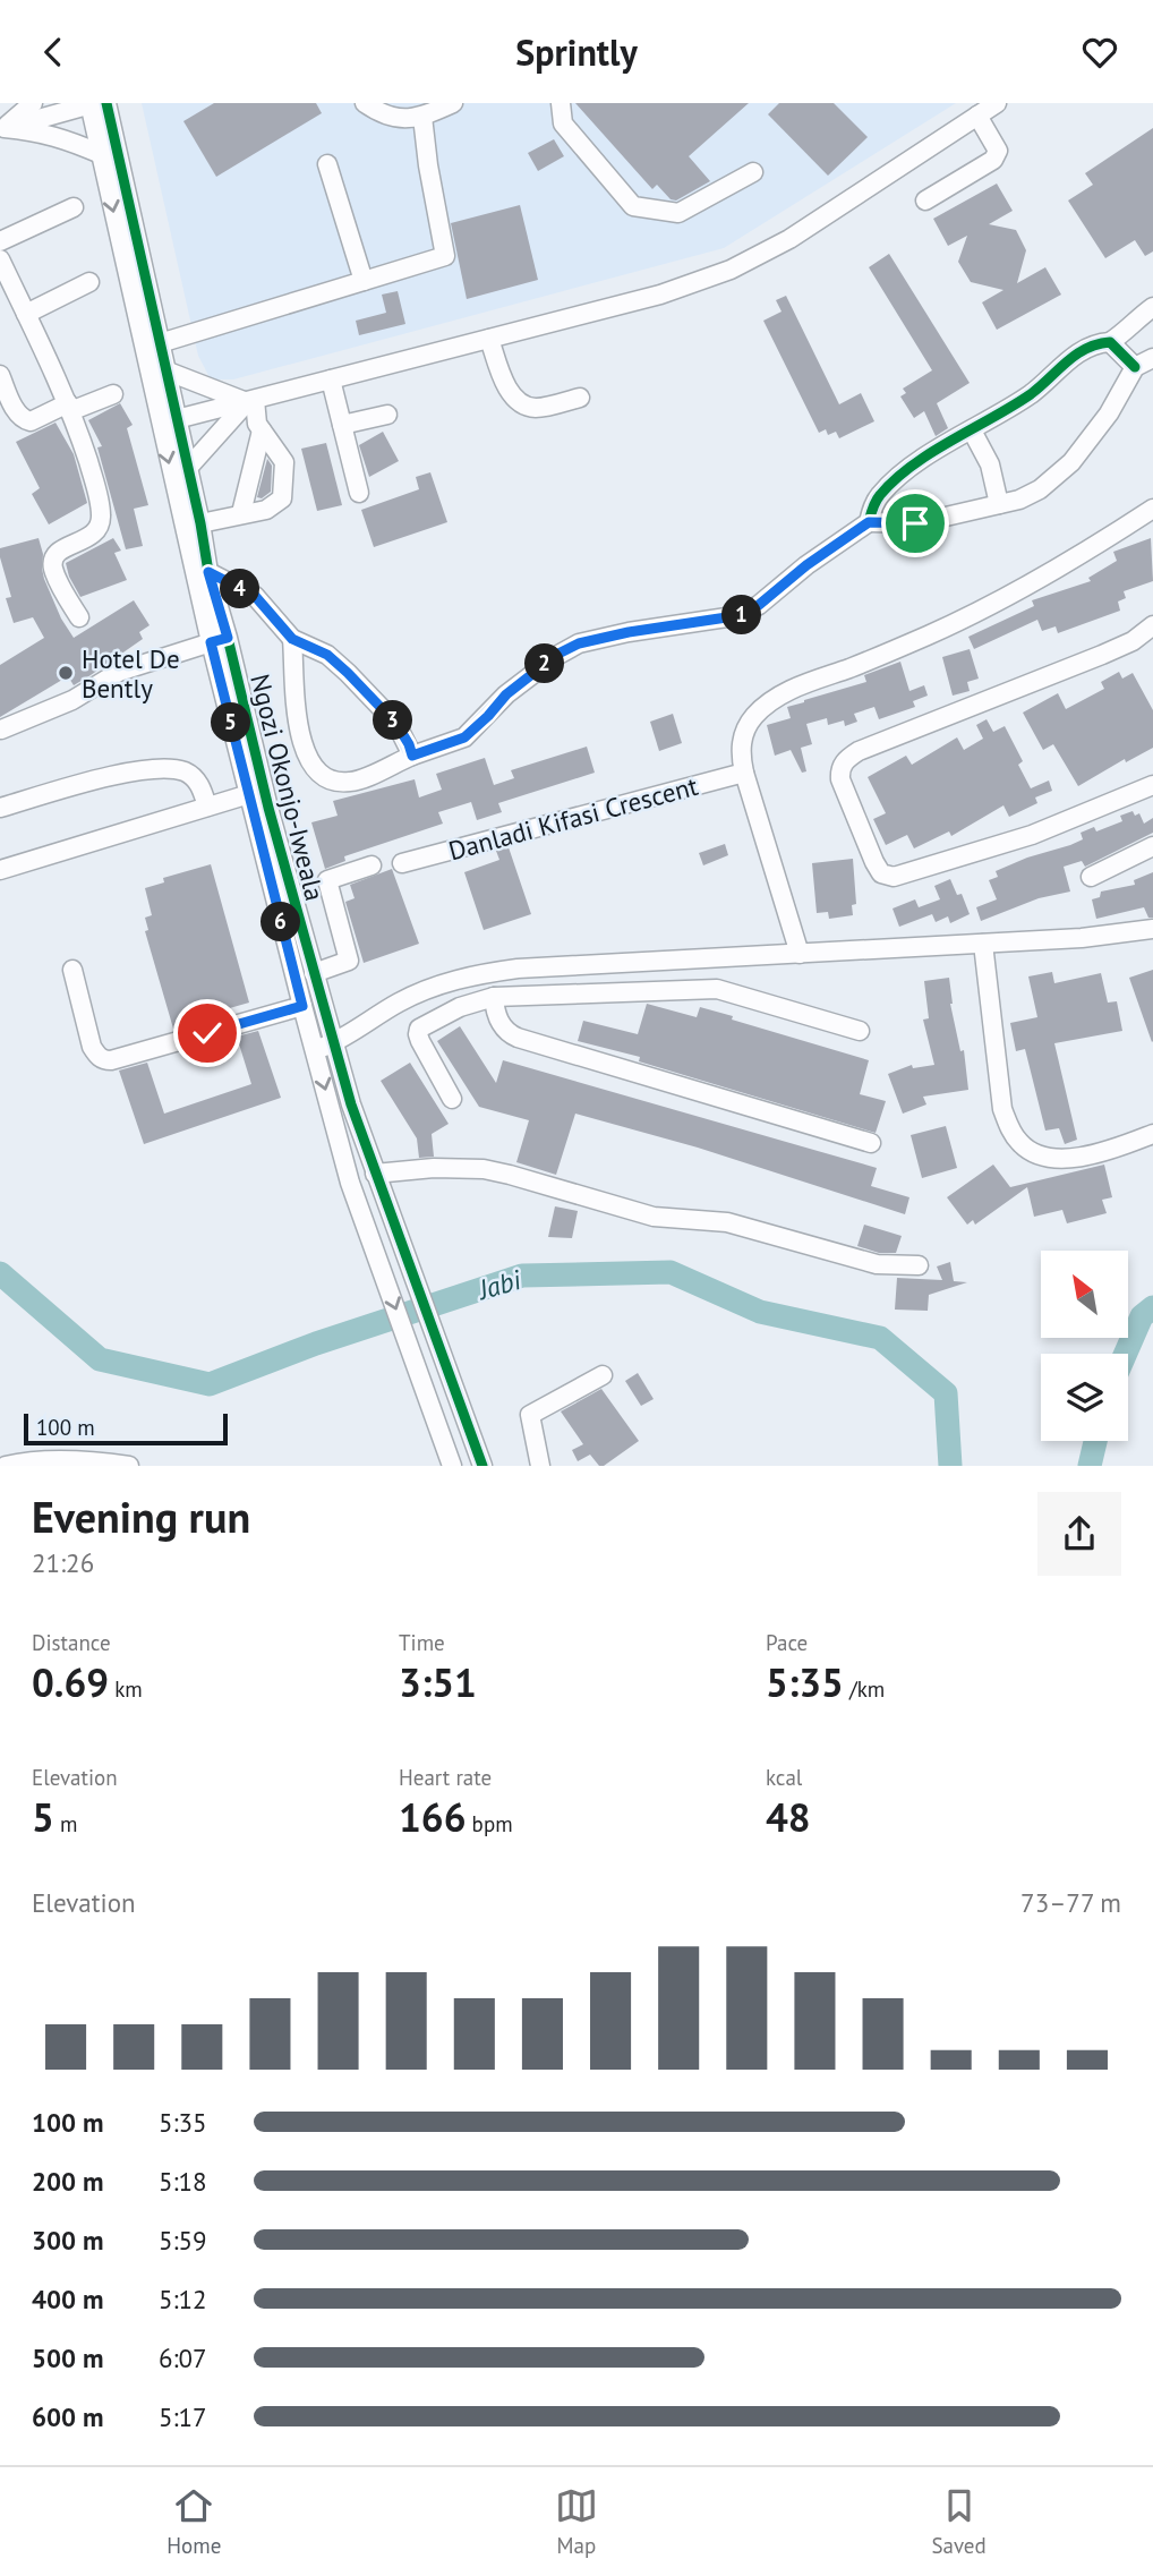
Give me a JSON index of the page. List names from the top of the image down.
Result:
{
  "streets": {
    "street": ["Ngozi Okonjo-Iweala", "Danladi Kifasi Crescent"]
  },
  "water": ["Jabi"],
  "places": ["Hotel De Bently"],
  "scale_bar": "100 m",
  "north": "top left",
  "page": {
    "header": "Sprintly",
    "pins": [
      "4",
      "1",
      "2",
      "3",
      "5",
      "6"
    ],
    "scale": "100 m",
    "heading": ["Evening run", "21:26"],
    "stats": [
      ["Distance", "0.69 km"],
      ["Time", "3:51"],
      ["Pace", "5:35 /km"],
      ["Elevation", "5 m"],
      ["Heart rate", "166 bpm"],
      ["kcal", "48"]
    ],
    "chart": ["Elevation", "73–77 m"],
    "list": [
      {
        "name": "100 m",
        "note": "5:35"
      },
      {
        "name": "200 m",
        "note": "5:18"
      },
      {
        "name": "300 m",
        "note": "5:59"
      },
      {
        "name": "400 m",
        "note": "5:12"
      },
      {
        "name": "500 m",
        "note": "6:07"
      },
      {
        "name": "600 m",
        "note": "5:17"
      }
    ],
    "tabs": ["Home", "Map", "Saved"]
  }
}
